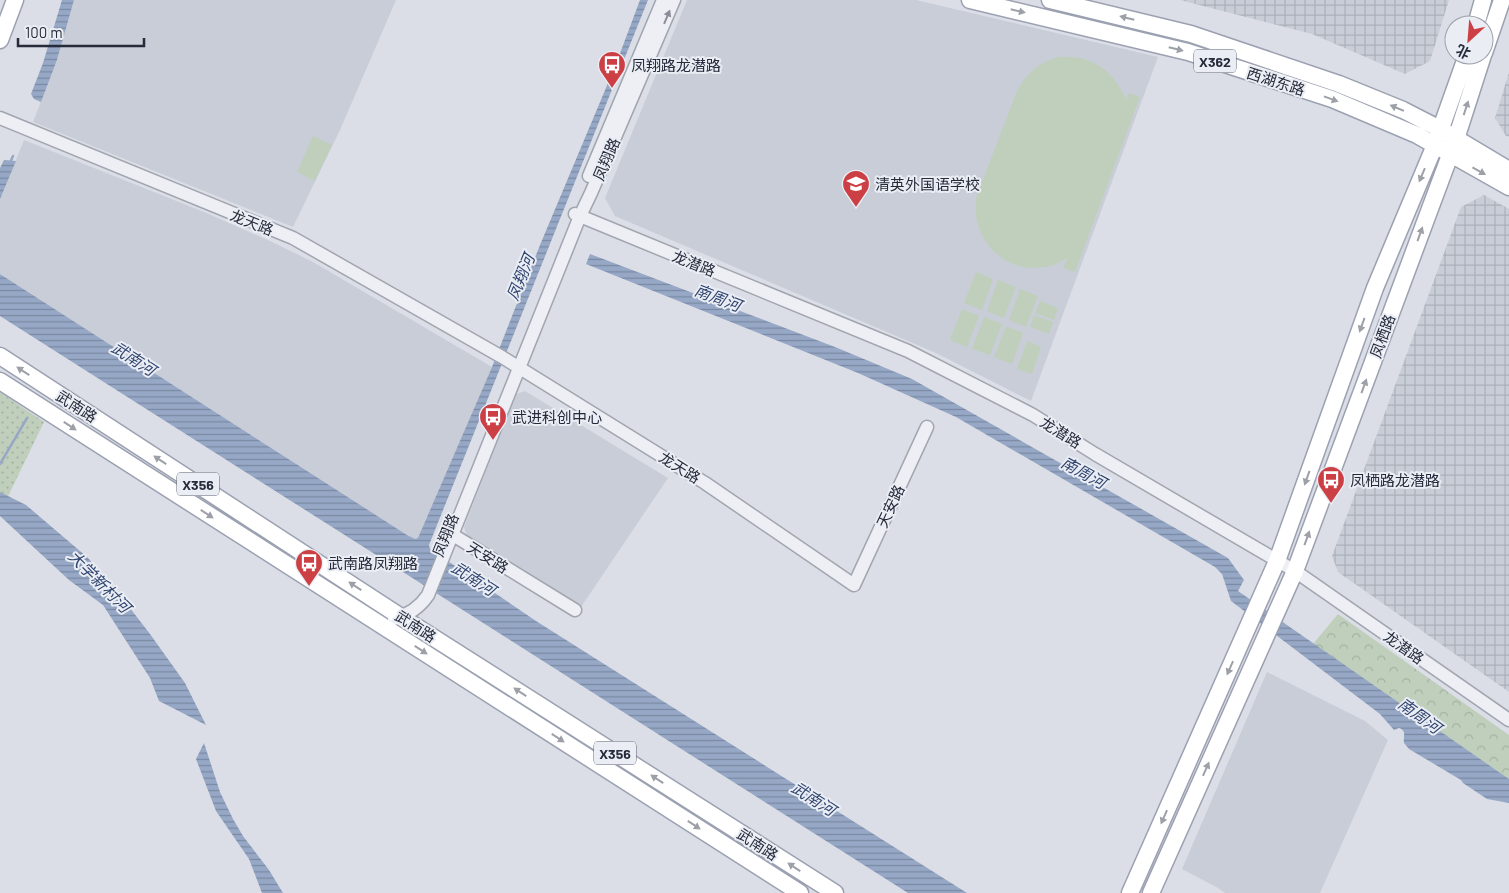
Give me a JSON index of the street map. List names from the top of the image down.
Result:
{
  "streets": {
    "main road": [
      "X362",
      "西湖东路",
      "凤栖路",
      "武南路",
      "X356"
    ],
    "street": [
      "凤翔路",
      "龙天路",
      "龙潜路",
      "天安路"
    ]
  },
  "crossings": [
    ["西湖东路", "凤栖路"],
    ["凤翔路", "龙天路"],
    ["凤翔路", "龙潜路"],
    ["凤翔路", "武南路"],
    ["凤翔路", "天安路"],
    ["龙天路", "天安路"],
    ["龙潜路", "凤栖路"]
  ],
  "water": [
    "凤翔河",
    "南周河",
    "武南河",
    "大学新村河"
  ],
  "places": {
    "bus stop": [
      "凤翔路龙潜路",
      "武进科创中心",
      "凤栖路龙潜路",
      "武南路凤翔路"
    ],
    "school or university": ["清英外国语学校"]
  },
  "scale_bar": "100 m",
  "north": "bottom left"
}
